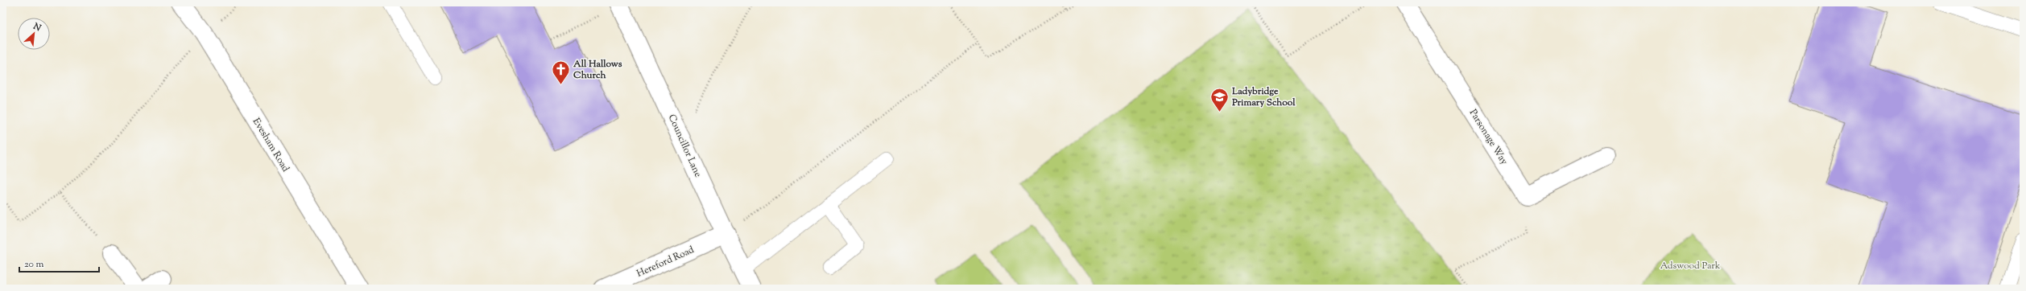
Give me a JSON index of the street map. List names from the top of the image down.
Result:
{
  "streets": {
    "street": [
      "Parsonage Way",
      "Evesham Road",
      "Councillor Lane",
      "Hereford Road"
    ]
  },
  "crossings": [
    ["Councillor Lane", "Hereford Road"]
  ],
  "parks": ["Adswood Park"],
  "places": {
    "church": ["All Hallows Church"],
    "school or university": ["Ladybridge Primary School"]
  },
  "scale_bar": "20 m",
  "north": "top right"
}
